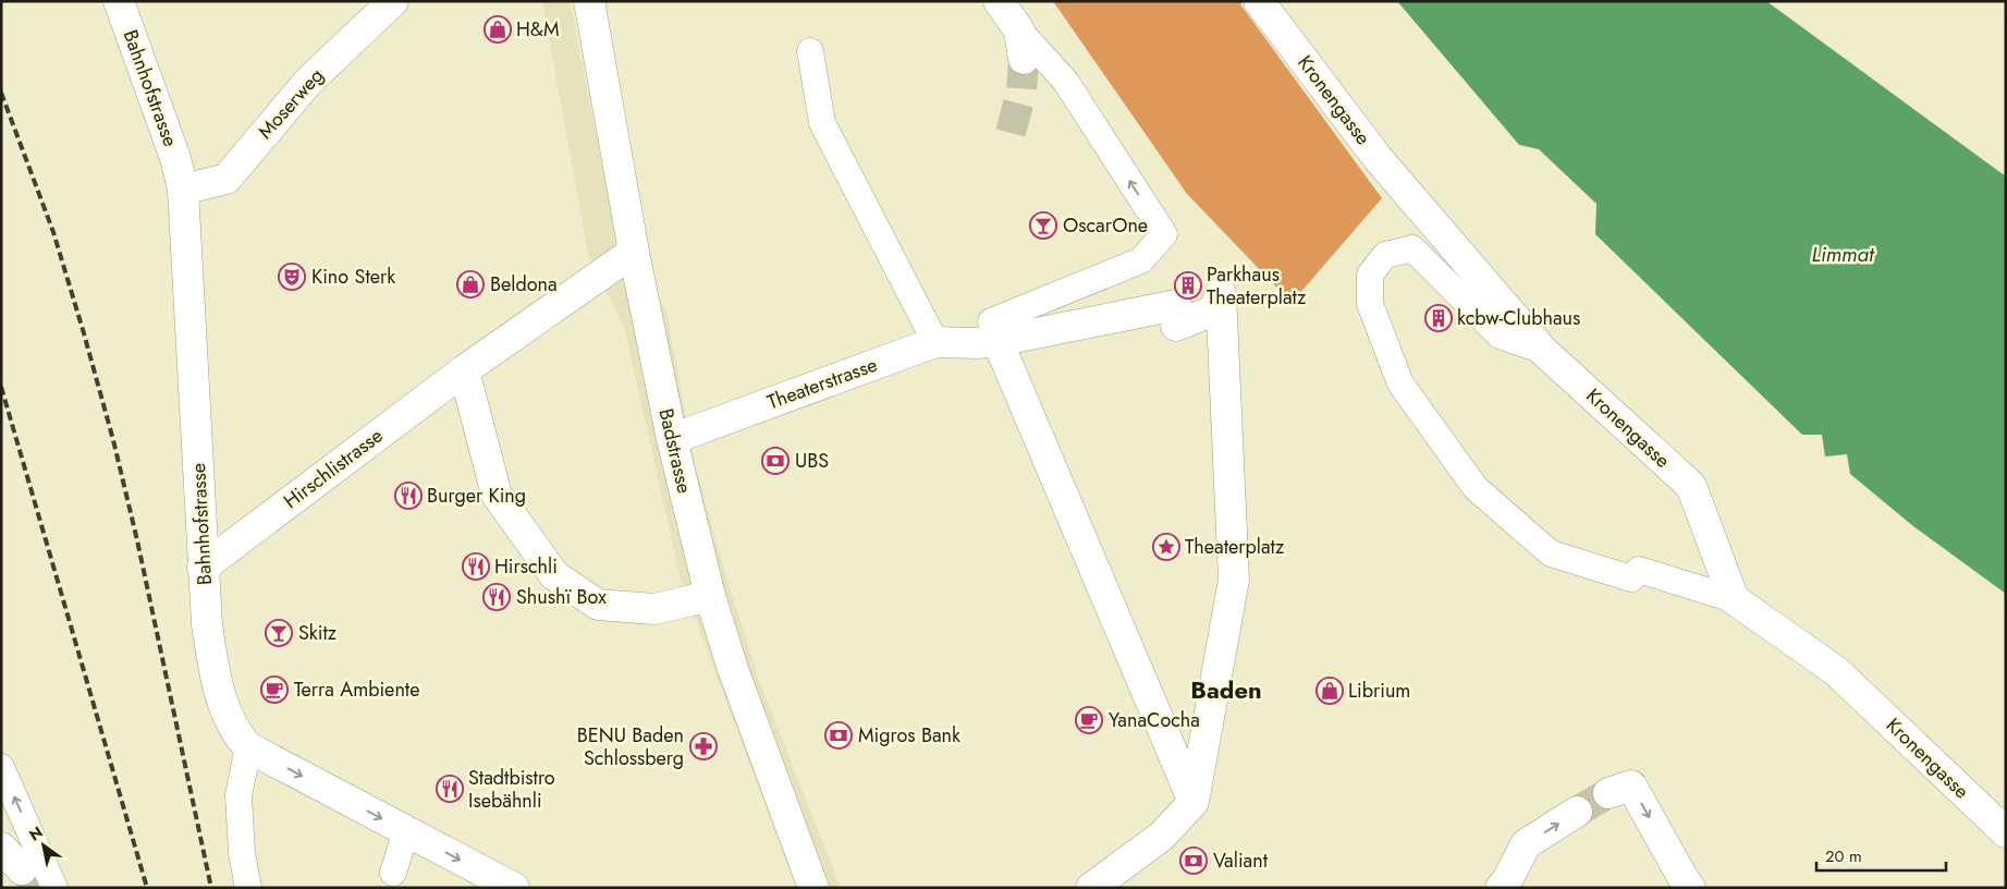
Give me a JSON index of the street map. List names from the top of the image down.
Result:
{
  "streets": {
    "street": [
      "Bahnhofstrasse",
      "Kronengasse",
      "Moserweg",
      "Theaterstrasse",
      "Badstrasse",
      "Hirschlistrasse"
    ]
  },
  "crossings": [
    ["Bahnhofstrasse", "Moserweg"],
    ["Bahnhofstrasse", "Hirschlistrasse"],
    ["Theaterstrasse", "Badstrasse"],
    ["Badstrasse", "Hirschlistrasse"]
  ],
  "districts": ["Baden"],
  "water": ["Limmat"],
  "places": {
    "shop": ["H&M", "Beldona", "Librium"],
    "bar": ["OscarOne", "Skitz"],
    "theatre": ["Kino Sterk"],
    "building": ["Parkhaus Theaterplatz", "kcbw-Clubhaus"],
    "bank": ["UBS", "Migros Bank", "Valiant"],
    "restaurant": [
      "Burger King",
      "Hirschli",
      "Shushï Box",
      "Stadtbistro Isebähnli"
    ],
    "place": ["Theaterplatz"],
    "cafe": ["Terra Ambiente", "YanaCocha"],
    "pharmacy": ["BENU Baden Schlossberg"]
  },
  "scale_bar": "20 m",
  "north": "top left"
}
